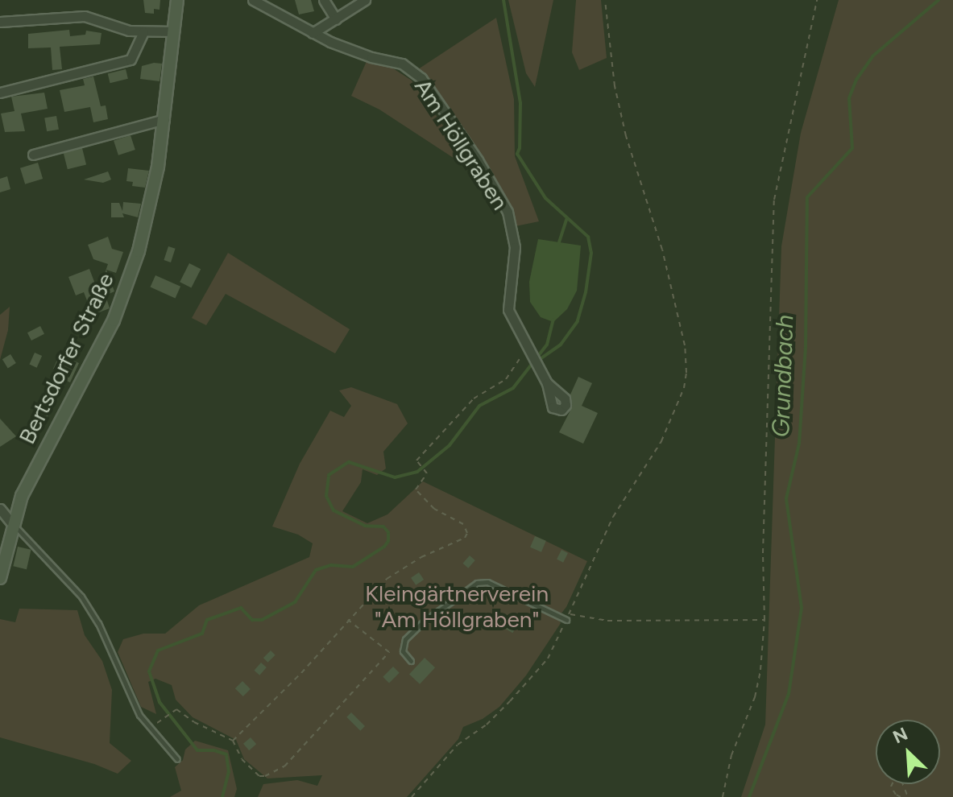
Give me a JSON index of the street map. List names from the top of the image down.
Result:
{
  "streets": {
    "main road": ["Bertsdorfer Straße"],
    "street": ["Am Höllgraben"]
  },
  "water": ["Grundbach"],
  "parks": ["Kleingärtnerverein \"Am Höllgraben\""],
  "north": "top left"
}
